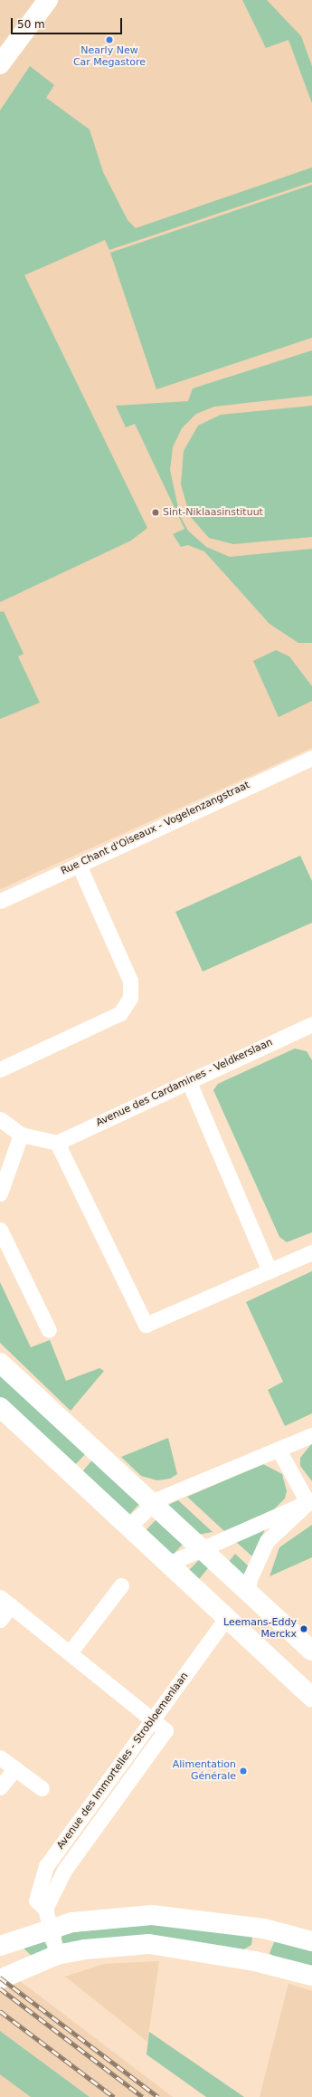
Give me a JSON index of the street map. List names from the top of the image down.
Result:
{
  "streets": {
    "street": ["Rue Chant d'Oiseaux - Vogelenzangstraat", "Avenue des Cardamines - Veldkerslaan", "Avenue des Immortelles - Strobloemenlaan"]
  },
  "places": [
    "Nearly New Car Megastore",
    "Sint-Niklaasinstituut",
    "Leemans-Eddy Merckx",
    "Alimentation Générale"
  ],
  "scale_bar": "50 m"
}
